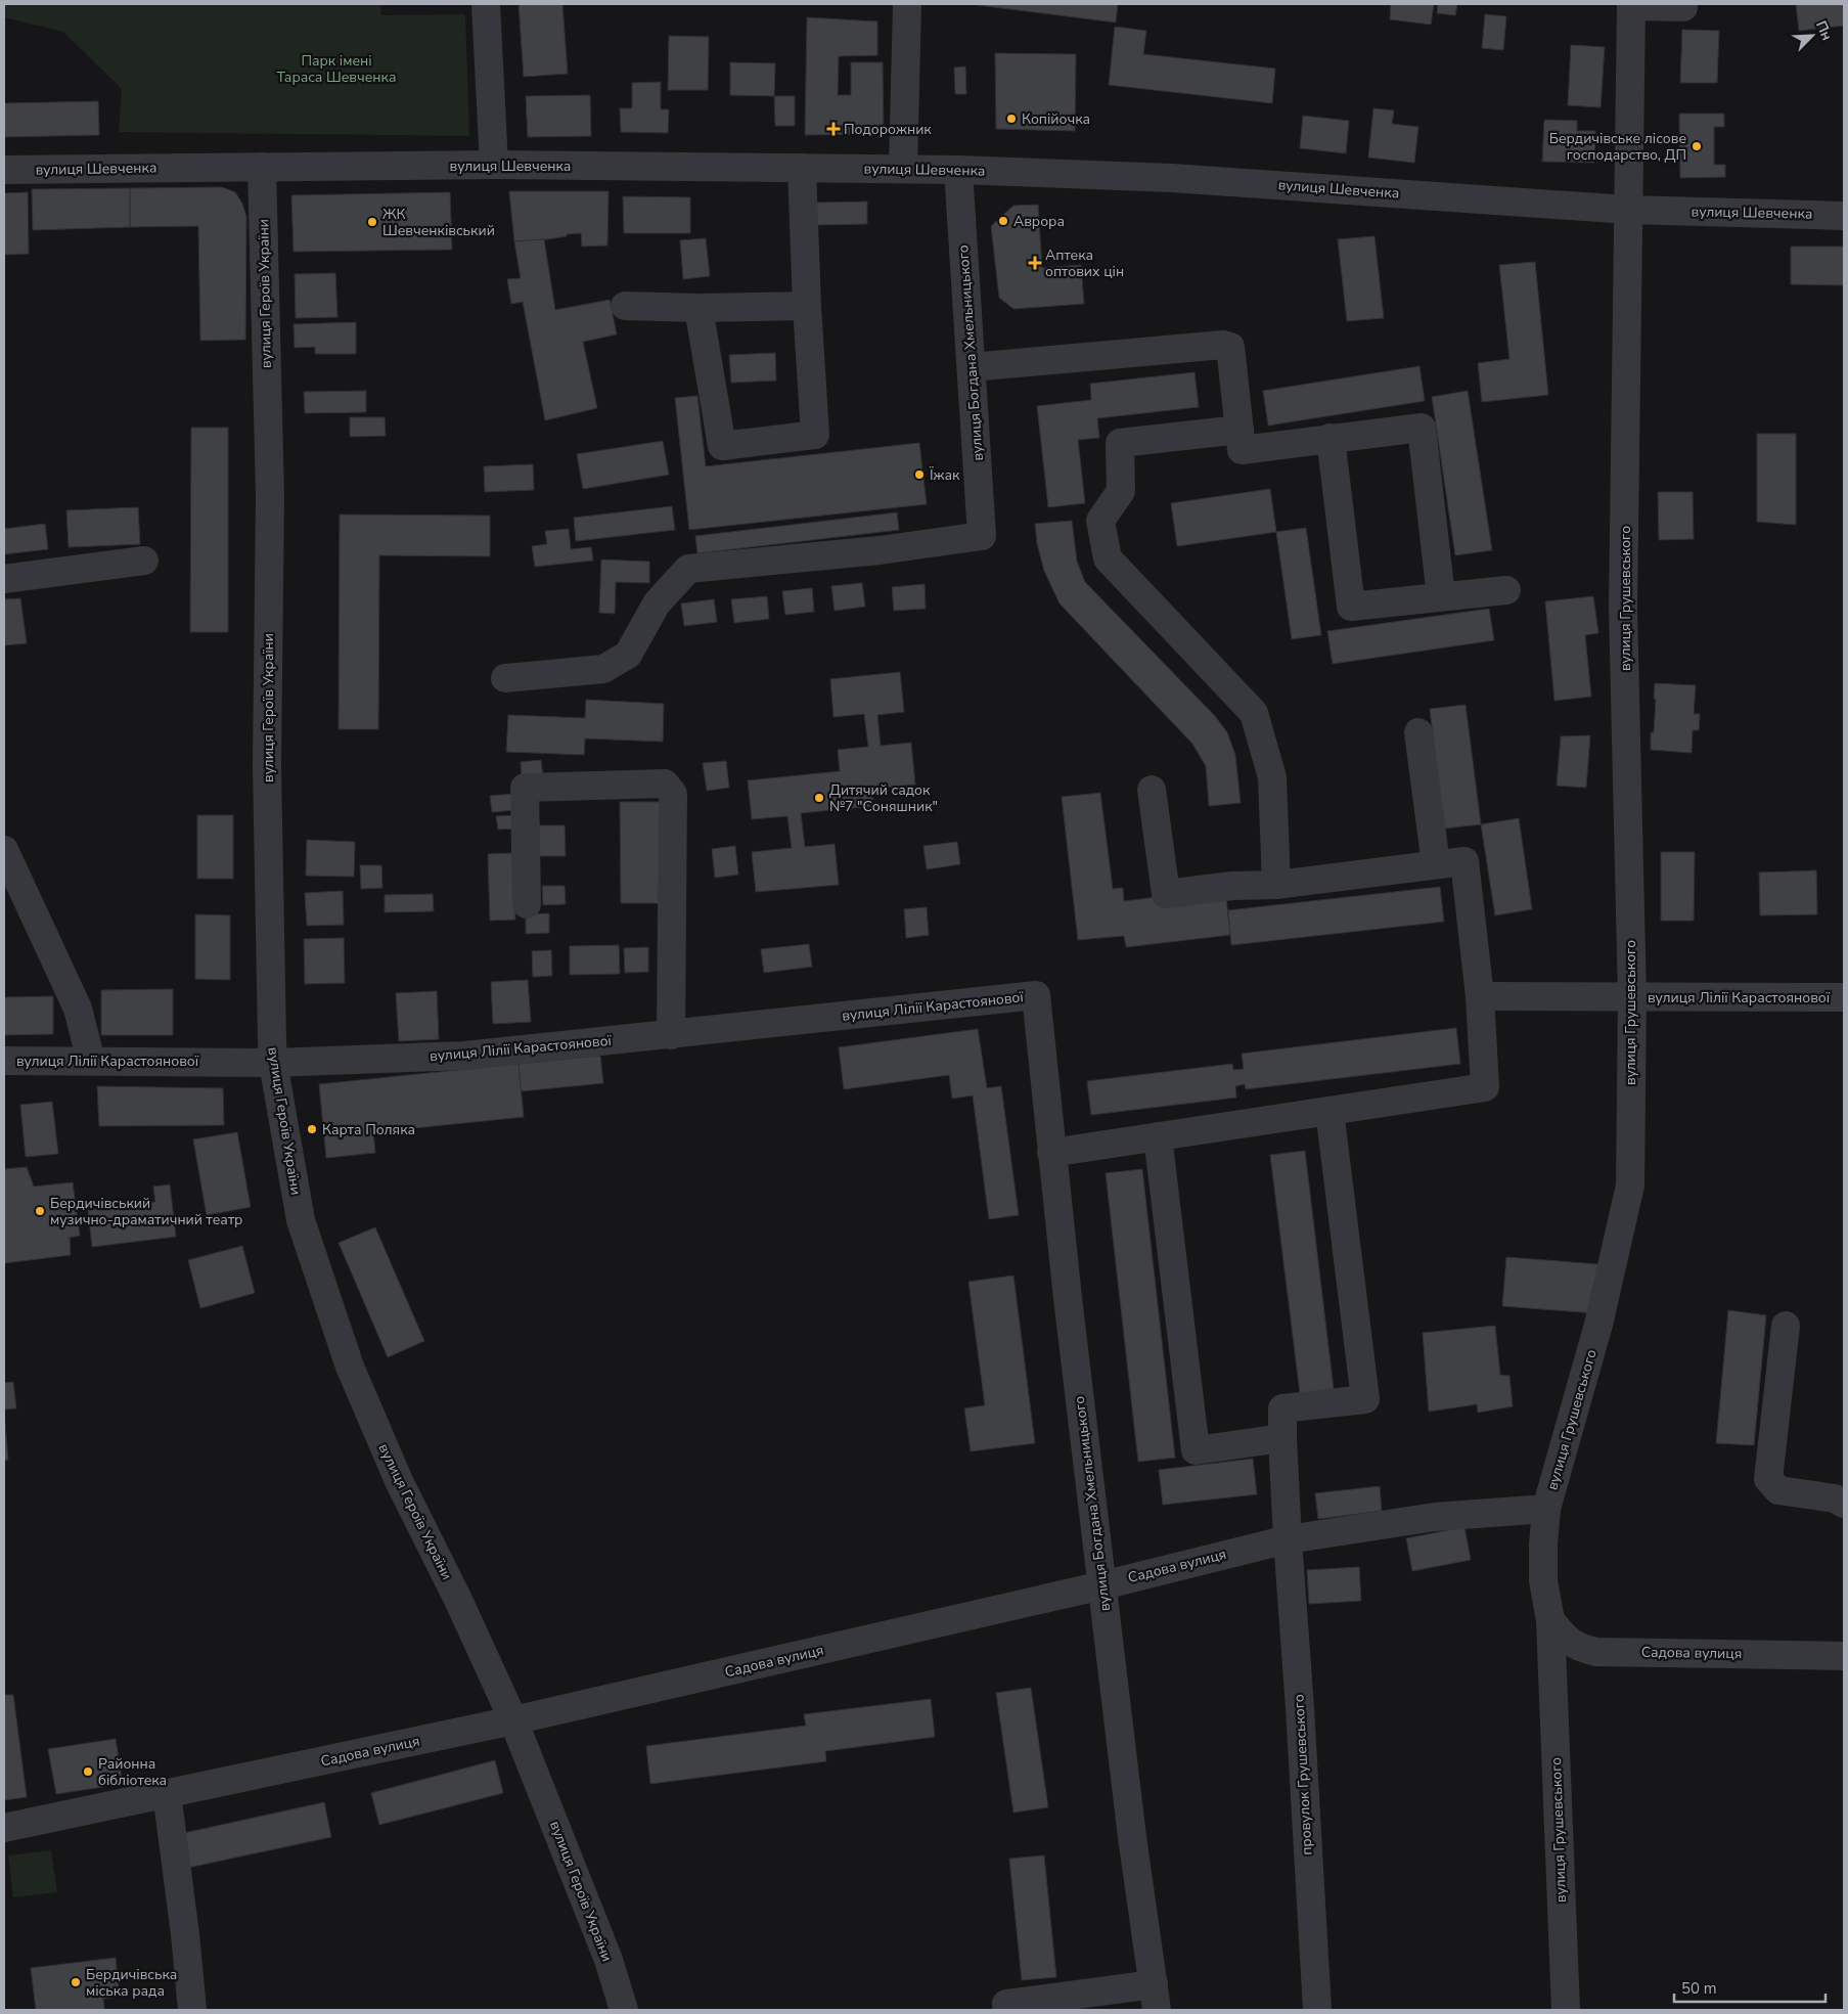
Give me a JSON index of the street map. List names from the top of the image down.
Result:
{
  "streets": {
    "street": [
      "вулиця Шевченка",
      "вулиця Героїв України",
      "вулиця Богдана Хмельницького",
      "вулиця Грушевського",
      "вулиця Лілії Карастоянової",
      "Садова вулиця",
      "провулок Грушевського"
    ]
  },
  "crossings": [
    ["вулиця Шевченка", "вулиця Героїв України"],
    ["вулиця Шевченка", "вулиця Богдана Хмельницького"],
    ["вулиця Шевченка", "вулиця Грушевського"],
    ["вулиця Героїв України", "вулиця Лілії Карастоянової"],
    ["вулиця Героїв України", "Садова вулиця"],
    ["вулиця Богдана Хмельницького", "вулиця Лілії Карастоянової"],
    ["вулиця Богдана Хмельницького", "Садова вулиця"],
    ["вулиця Грушевського", "вулиця Лілії Карастоянової"],
    ["вулиця Грушевського", "Садова вулиця"],
    ["Садова вулиця", "провулок Грушевського"]
  ],
  "parks": ["Парк імені Тараса Шевченка"],
  "places": {
    "other": [
      "Копійочка",
      "Бердичівське лісове господарство, ДП",
      "Аврора",
      "ЖК Шевченківський",
      "Їжак",
      "Дитячий садок №7 \"Соняшник\"",
      "Карта Поляка",
      "Бердичівський музично-драматичний театр",
      "Районна бібліотека",
      "Бердичівська міська рада"
    ],
    "health": ["Подорожник", "Аптека оптових цін"]
  },
  "scale_bar": "50 m",
  "north": "top right"
}
